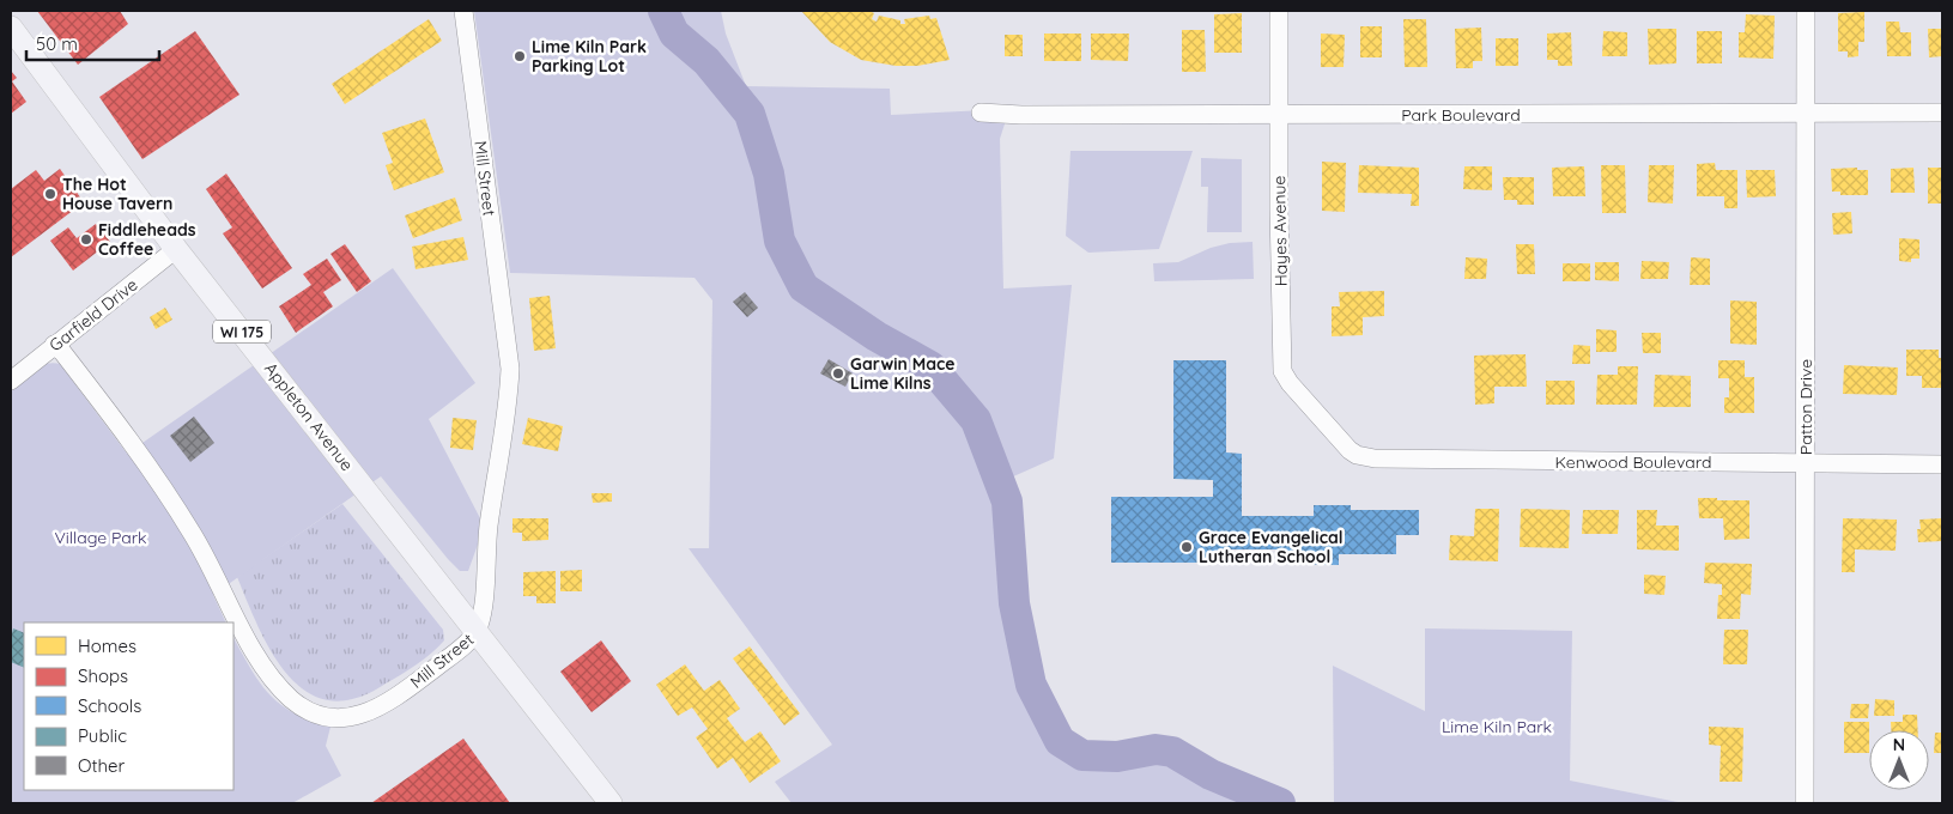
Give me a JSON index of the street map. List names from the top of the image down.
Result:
{
  "streets": {
    "main road": ["WI 175", "Appleton Avenue"],
    "street": [
      "Park Boulevard",
      "Mill Street",
      "Hayes Avenue",
      "Garfield Drive",
      "Patton Drive",
      "Kenwood Boulevard"
    ]
  },
  "crossings": [
    ["Park Boulevard", "Hayes Avenue"],
    ["Park Boulevard", "Patton Drive"],
    ["Mill Street", "Garfield Drive"],
    ["Mill Street", "Appleton Avenue"],
    ["Hayes Avenue", "Kenwood Boulevard"],
    ["Garfield Drive", "Appleton Avenue"],
    ["Patton Drive", "Kenwood Boulevard"]
  ],
  "parks": ["Village Park", "Lime Kiln Park"],
  "places": [
    "Lime Kiln Park Parking Lot",
    "The Hot House Tavern",
    "Fiddleheads Coffee",
    "Garwin Mace Lime Kilns",
    "Grace Evangelical Lutheran School"
  ],
  "legend": [
    "Homes",
    "Shops",
    "Schools",
    "Public",
    "Other"
  ],
  "scale_bar": "50 m",
  "north": "top"
}
